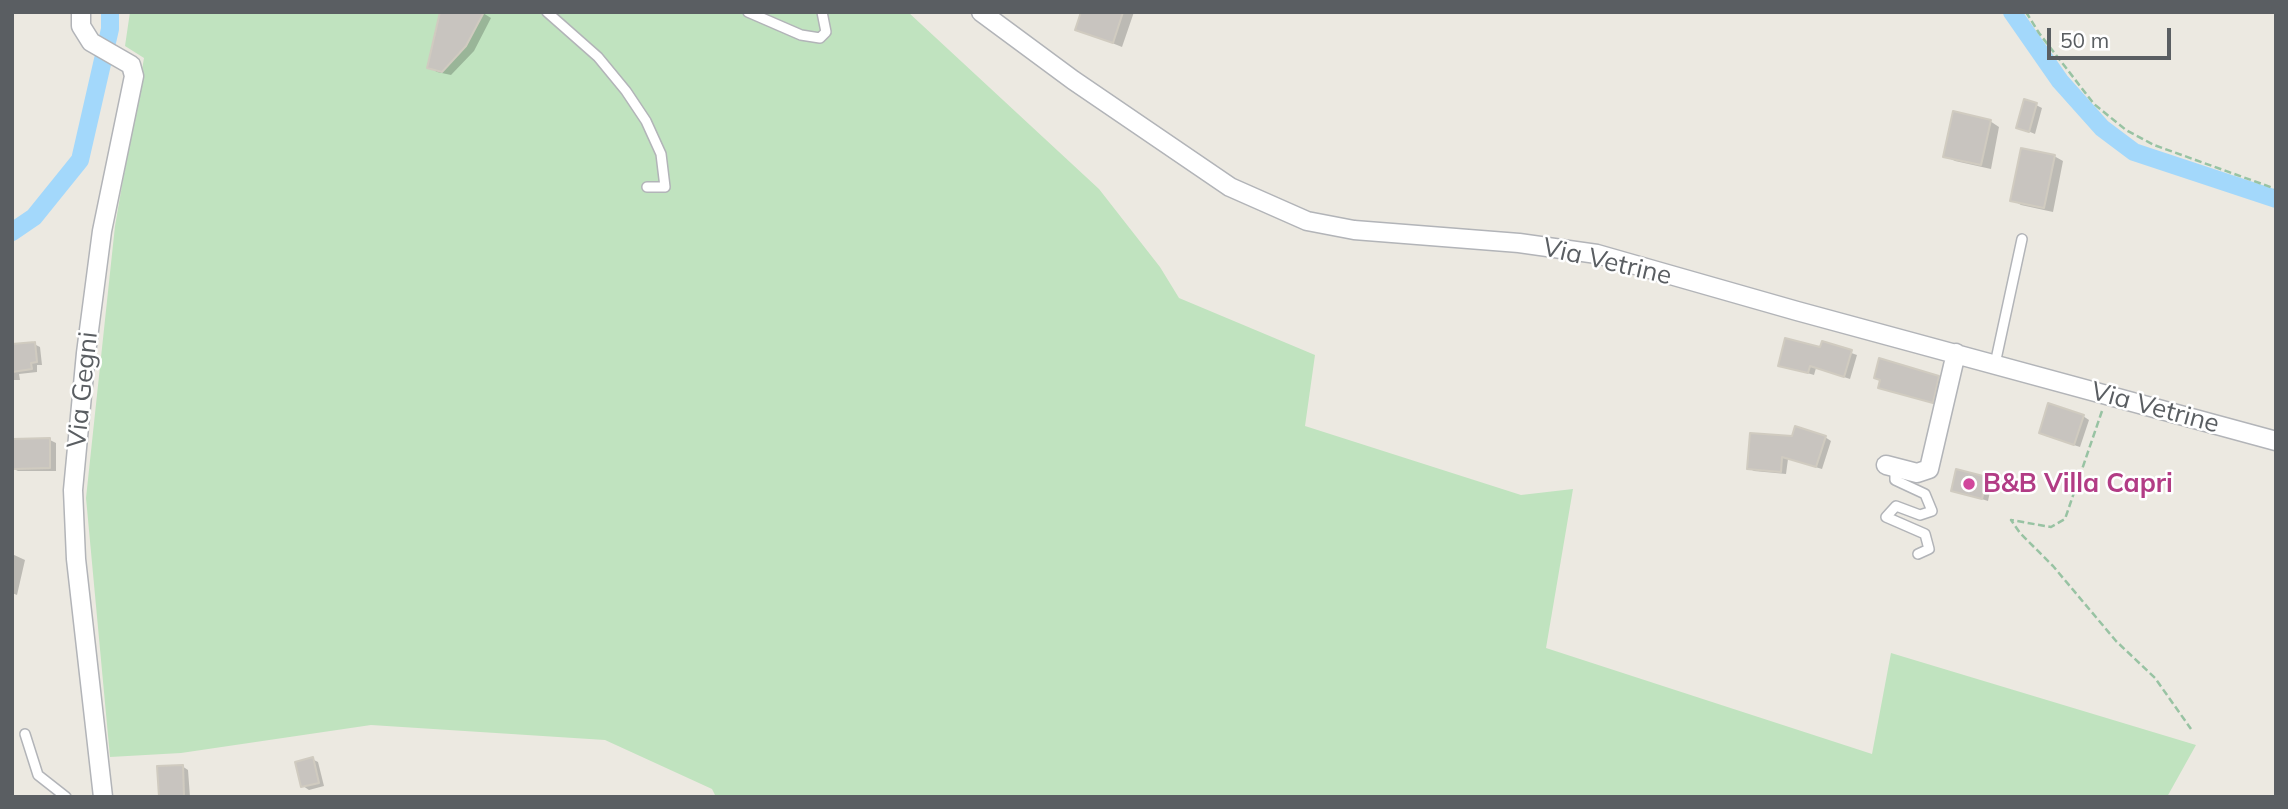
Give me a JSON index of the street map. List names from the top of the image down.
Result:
{
  "streets": {
    "street": ["Via Vetrine", "Via Gegni"]
  },
  "places": ["B&B Villa Capri"],
  "scale_bar": "50 m"
}
